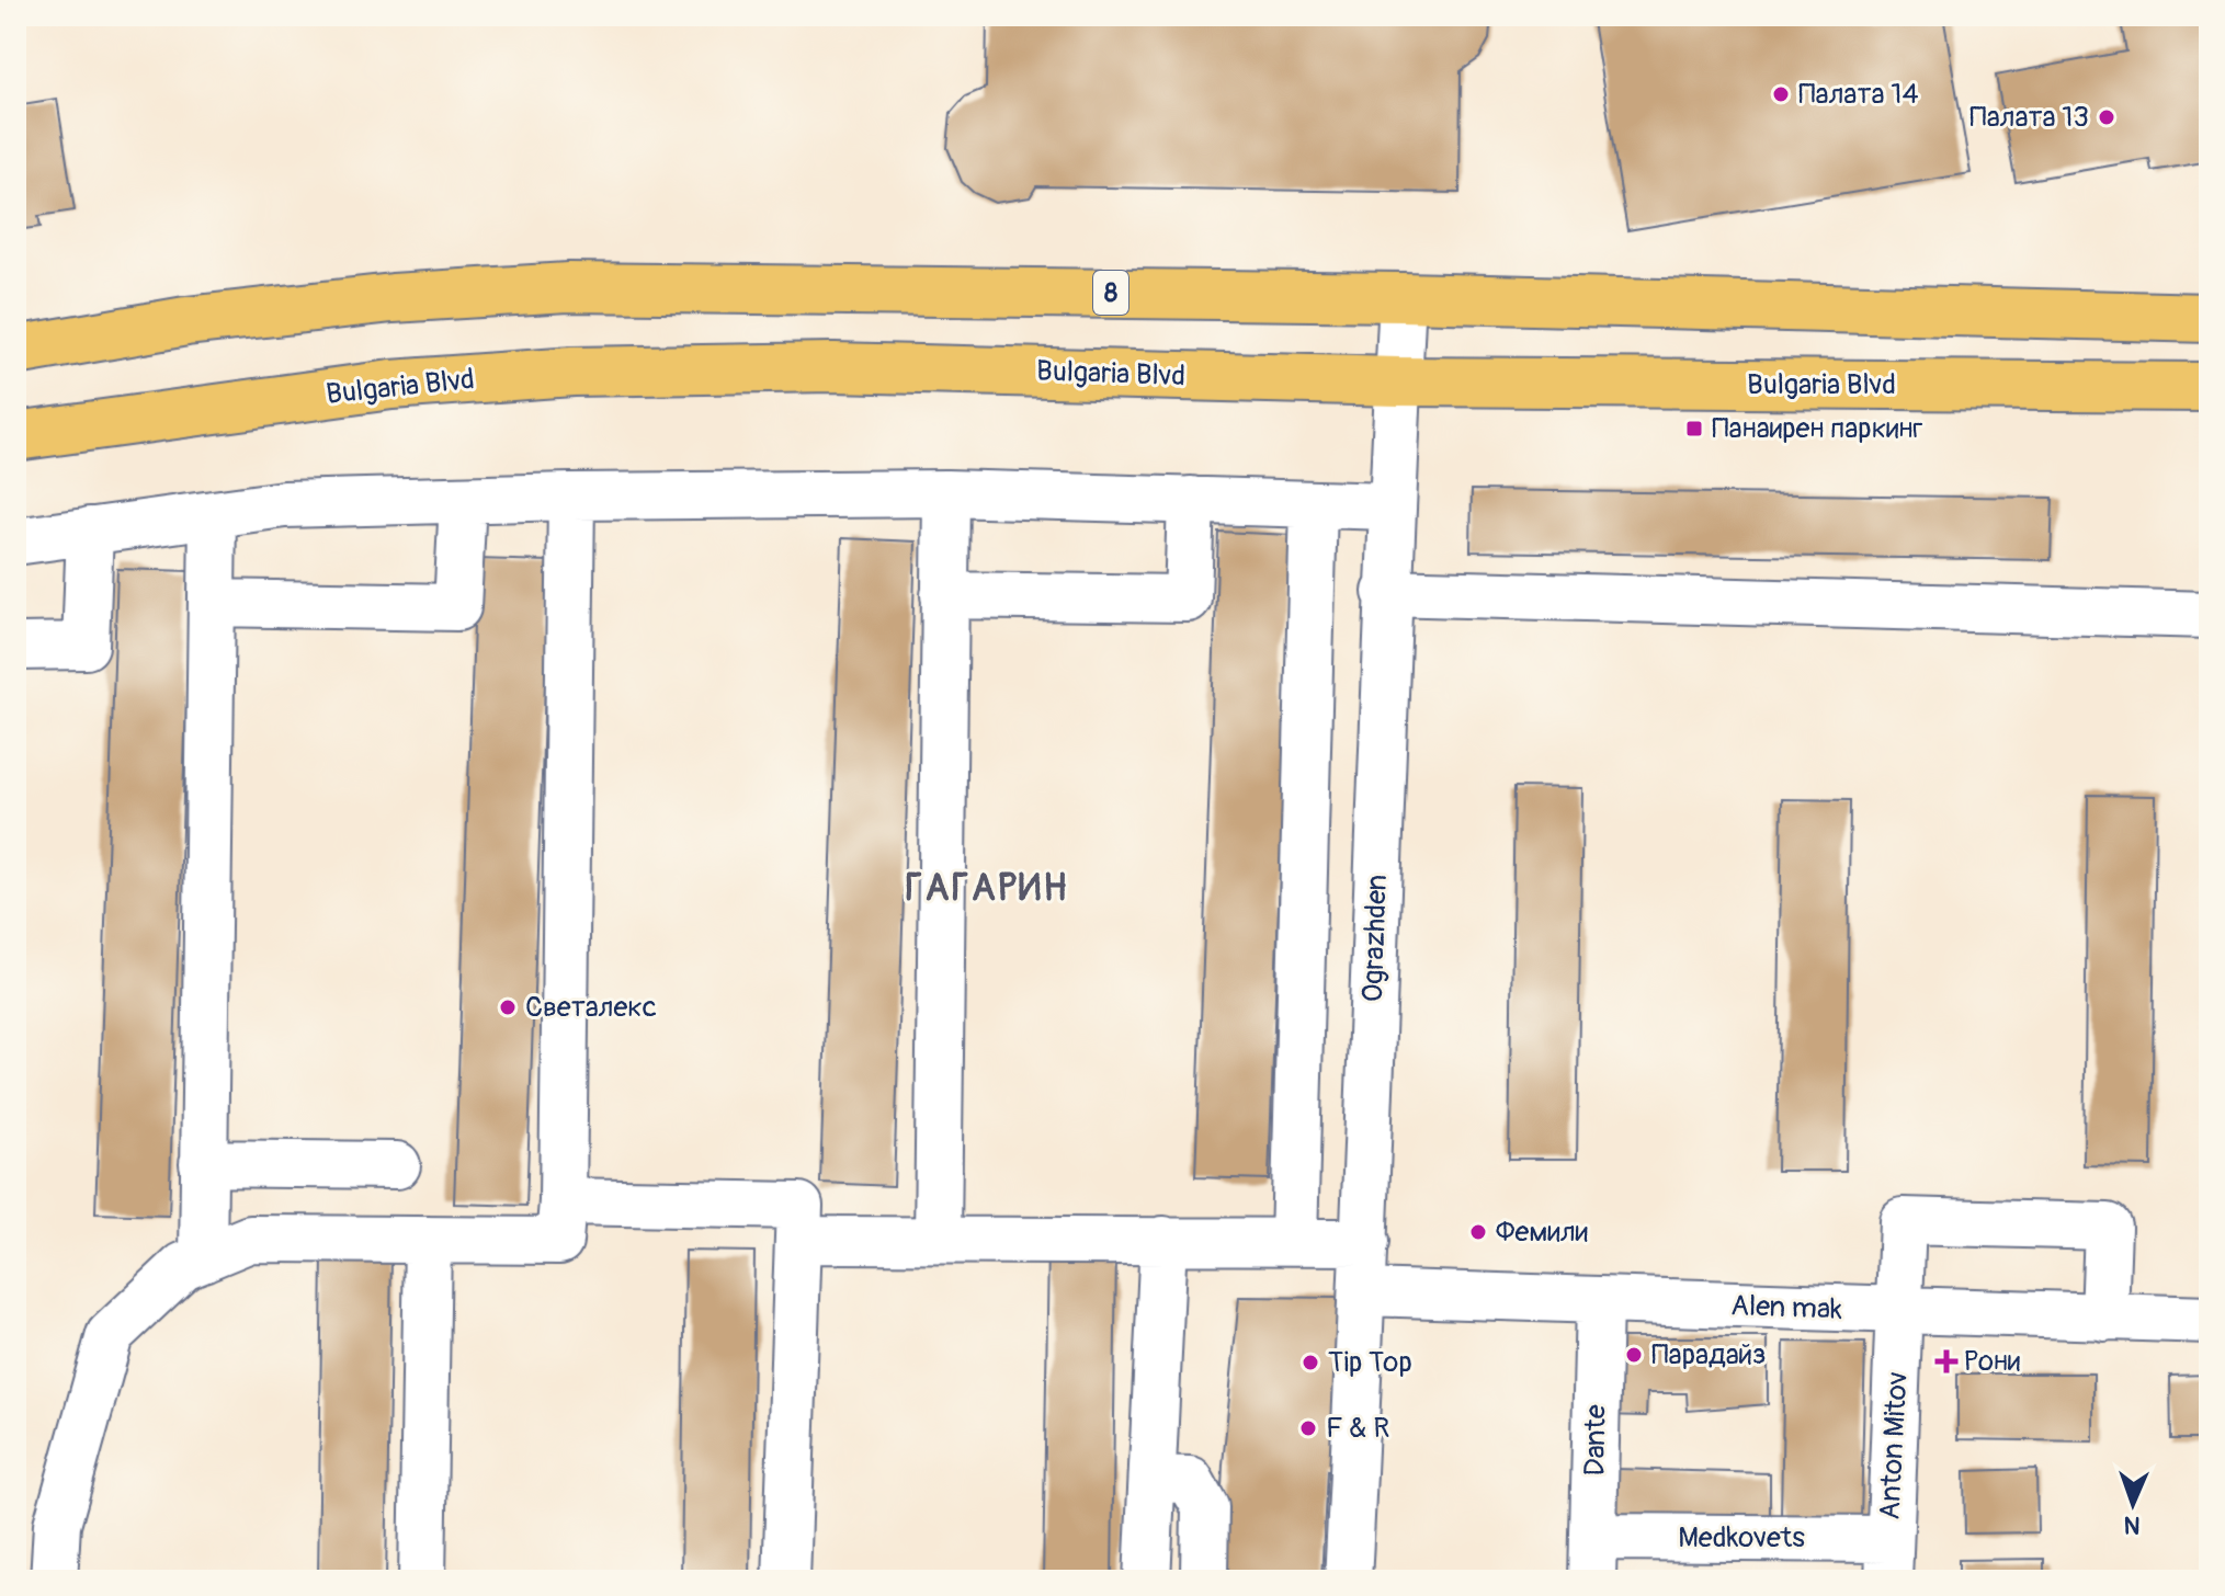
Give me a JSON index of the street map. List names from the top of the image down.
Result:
{
  "streets": {
    "main road": ["8", "Bulgaria Blvd"],
    "street": [
      "Ograzhden",
      "Alen mak",
      "Dante",
      "Anton Mitov",
      "Medkovets"
    ]
  },
  "crossings": [
    ["8", "Ograzhden"],
    ["Bulgaria Blvd", "Ograzhden"],
    ["Ograzhden", "Alen mak"],
    ["Alen mak", "Dante"],
    ["Alen mak", "Anton Mitov"],
    ["Dante", "Medkovets"],
    ["Anton Mitov", "Medkovets"]
  ],
  "districts": ["ГАГАРИН"],
  "places": {
    "other": [
      "Палата 14",
      "Палата 13",
      "Светалекс",
      "Фемили",
      "Парадайз",
      "Tip Top",
      "F & R"
    ],
    "transit": ["Панаирен паркинг"],
    "health": ["Рони"]
  },
  "north": "bottom"
}
